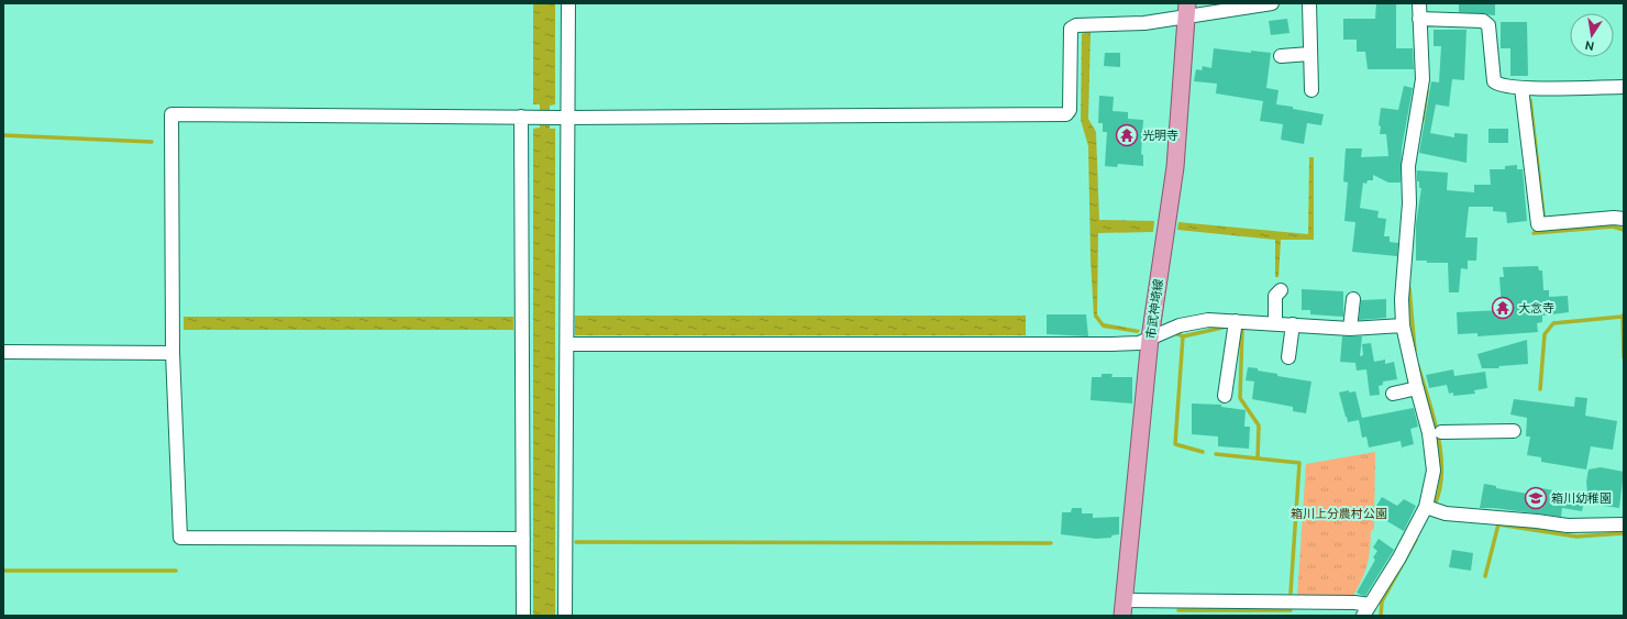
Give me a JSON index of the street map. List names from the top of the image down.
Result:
{
  "streets": {
    "main road": ["市武神埼線"]
  },
  "parks": ["箱川上分農村公園"],
  "places": {
    "temple": ["光明寺", "大念寺"],
    "school or university": ["箱川幼稚園"]
  },
  "north": "bottom"
}
